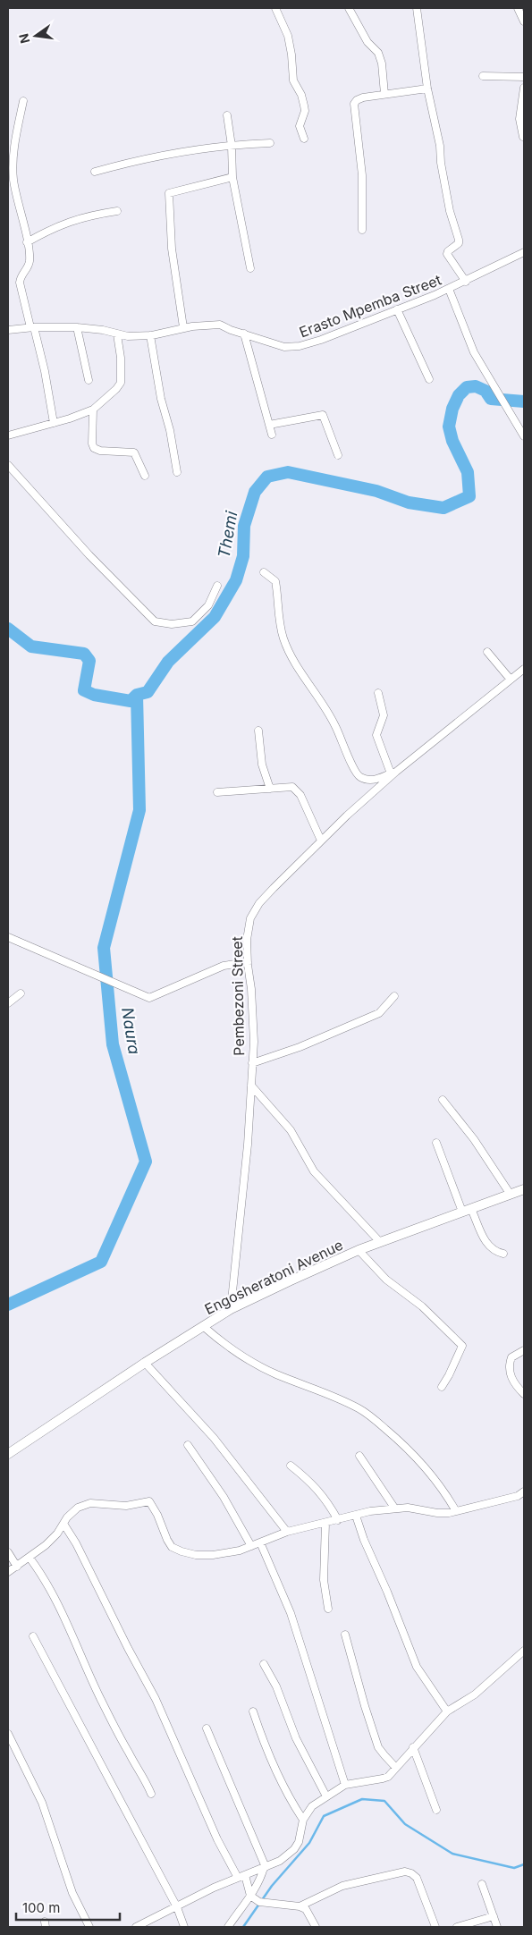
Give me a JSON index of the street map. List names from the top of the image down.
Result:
{
  "streets": {
    "street": ["Erasto Mpemba Street", "Pembezoni Street", "Engosheratoni Avenue"]
  },
  "crossings": [
    ["Pembezoni Street", "Engosheratoni Avenue"]
  ],
  "water": ["Themi", "Naura"],
  "scale_bar": "100 m",
  "north": "left"
}
